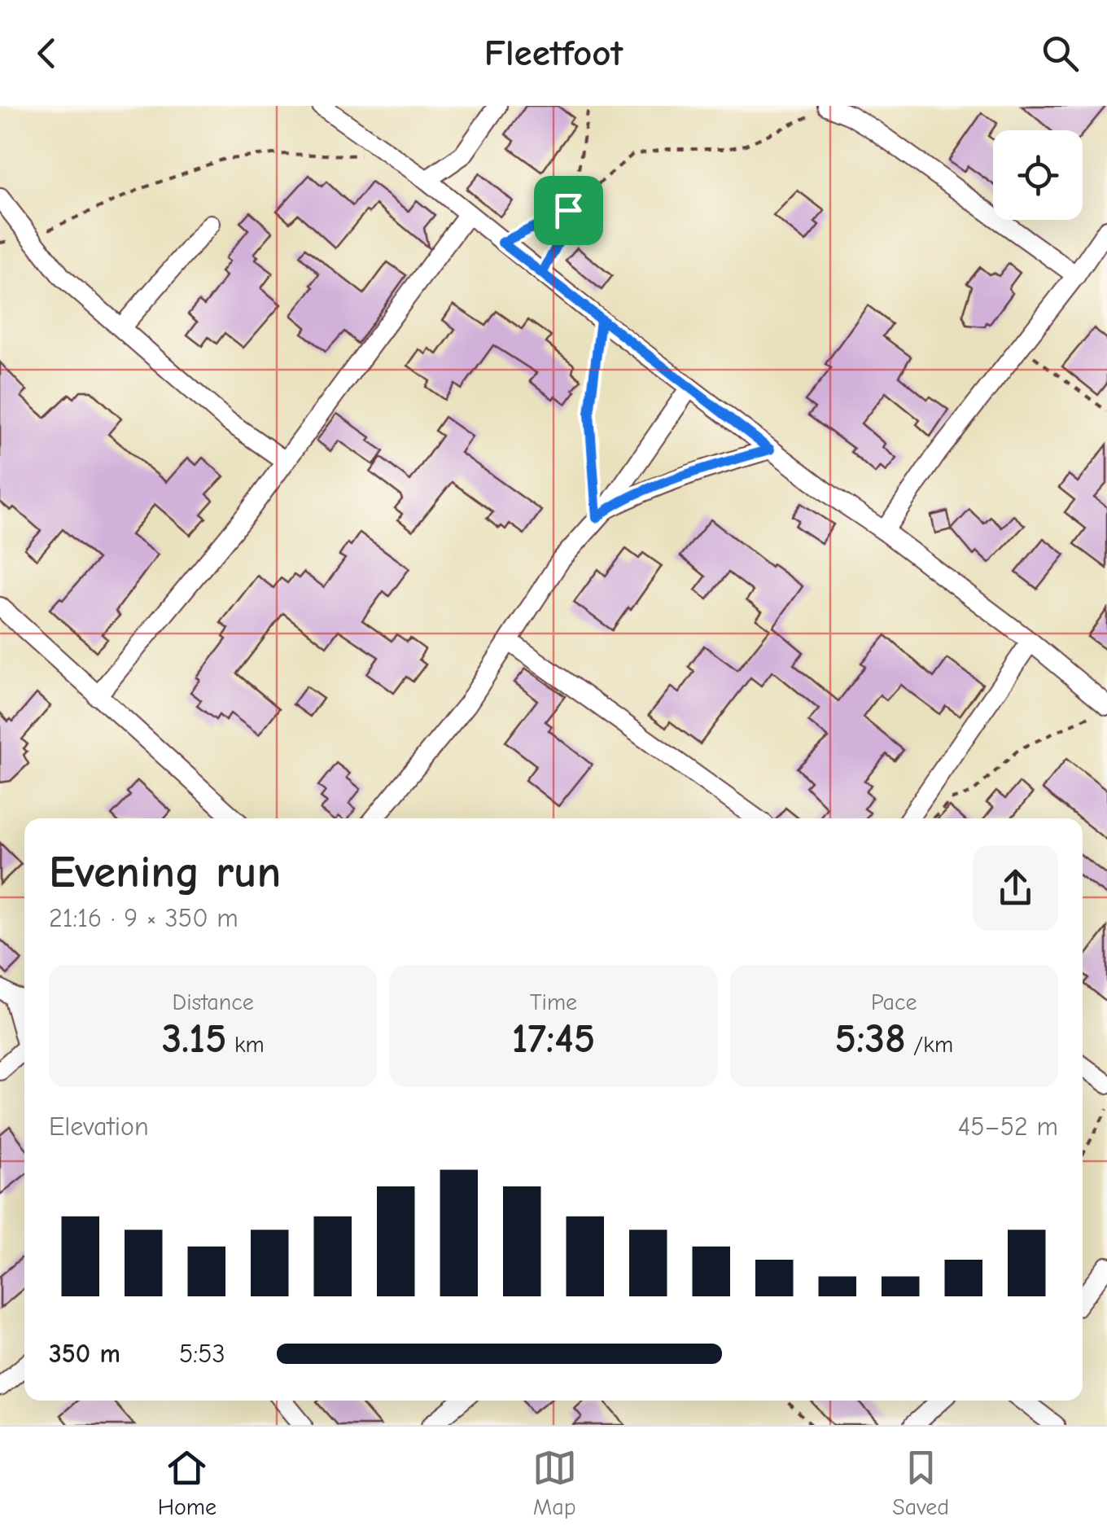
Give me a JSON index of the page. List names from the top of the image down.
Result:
{
  "page": {
    "header": "Fleetfoot",
    "heading": ["Evening run", "21:16 · 9 × 350 m"],
    "stats": [
      ["Distance", "3.15 km"],
      ["Time", "17:45"],
      ["Pace", "5:38 /km"]
    ],
    "chart": ["Elevation", "45–52 m"],
    "list": [
      {
        "name": "350 m",
        "note": "5:53"
      }
    ],
    "tabs": ["Home", "Map", "Saved"]
  }
}
